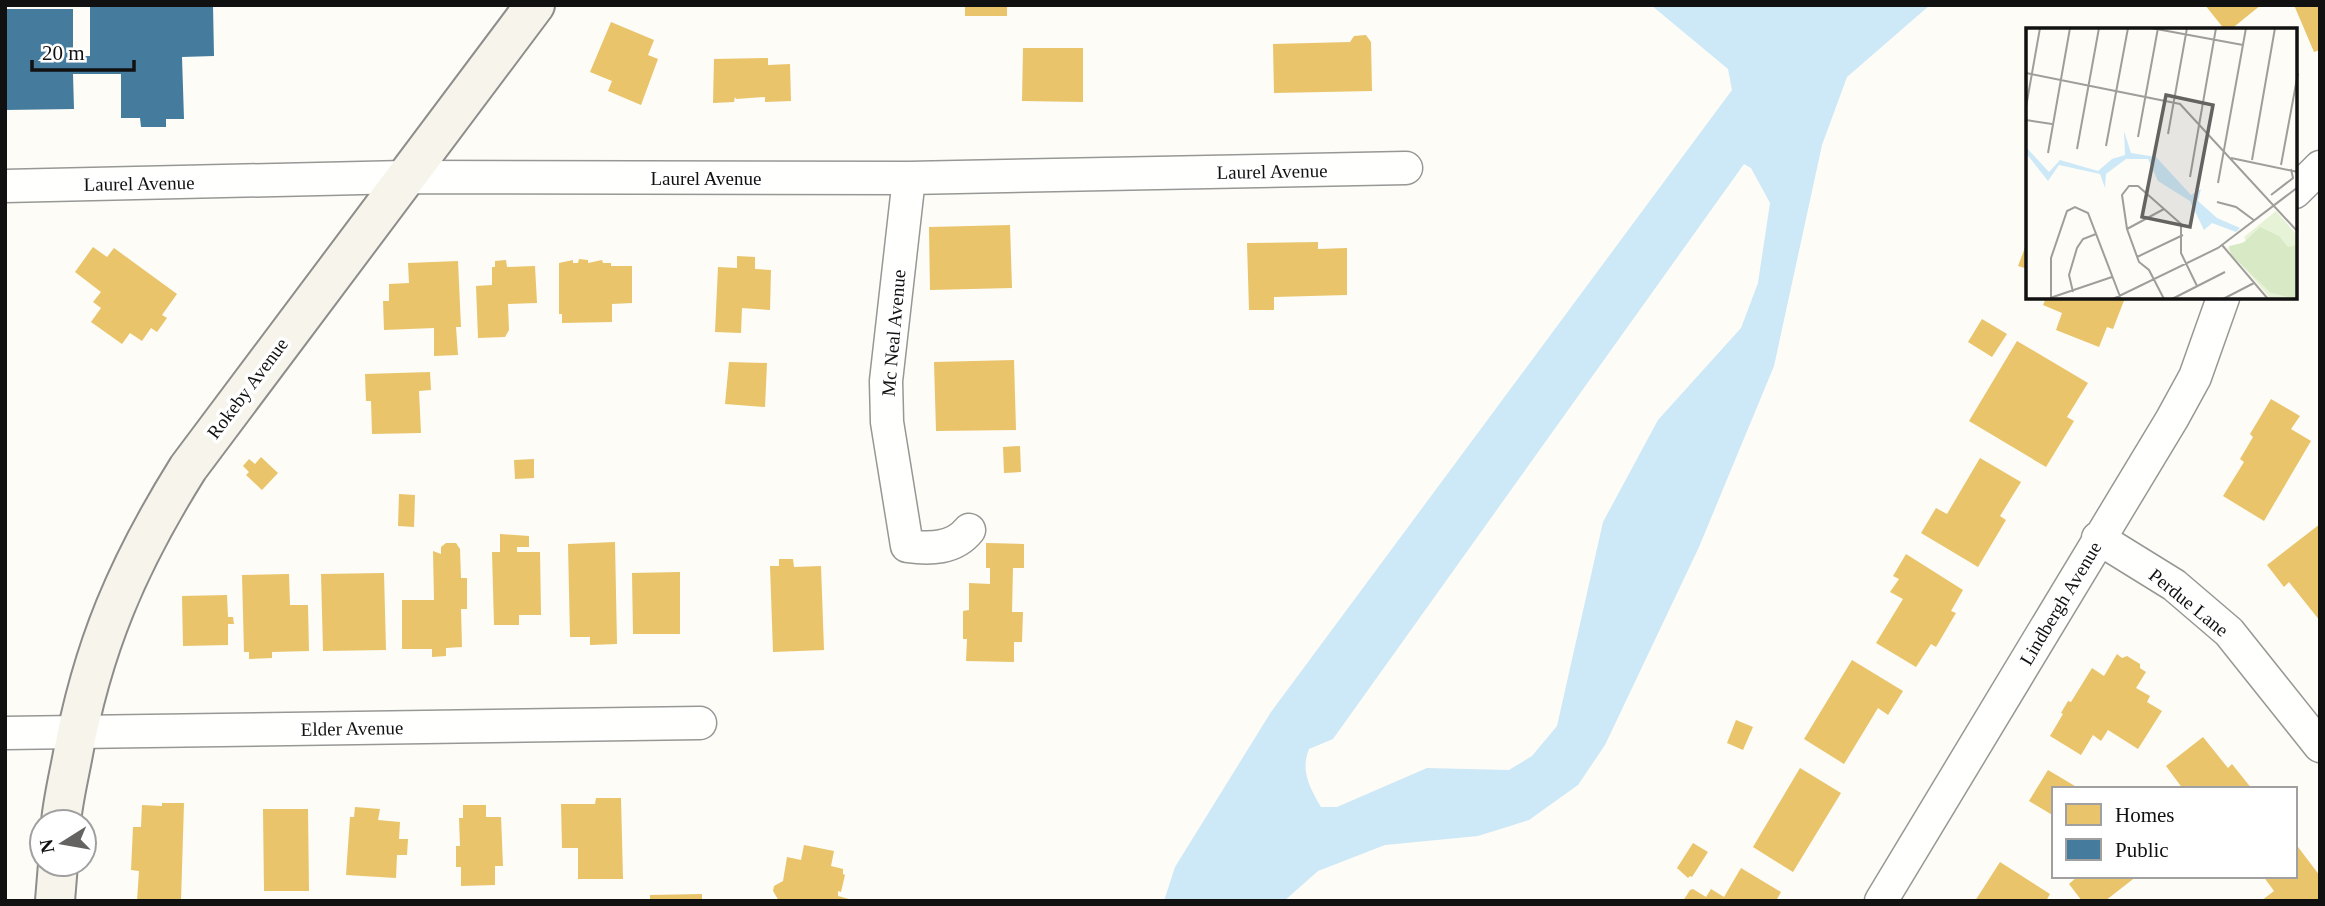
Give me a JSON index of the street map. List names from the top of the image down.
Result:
{
  "streets": {
    "street": [
      "Laurel Avenue",
      "Mc Neal Avenue",
      "Rokeby Avenue",
      "Perdue Lane",
      "Lindbergh Avenue",
      "Elder Avenue"
    ]
  },
  "crossings": [
    ["Laurel Avenue", "Mc Neal Avenue"],
    ["Laurel Avenue", "Rokeby Avenue"],
    ["Rokeby Avenue", "Elder Avenue"],
    ["Perdue Lane", "Lindbergh Avenue"]
  ],
  "legend": ["Homes", "Public"],
  "scale_bar": "20 m",
  "north": "left"
}
